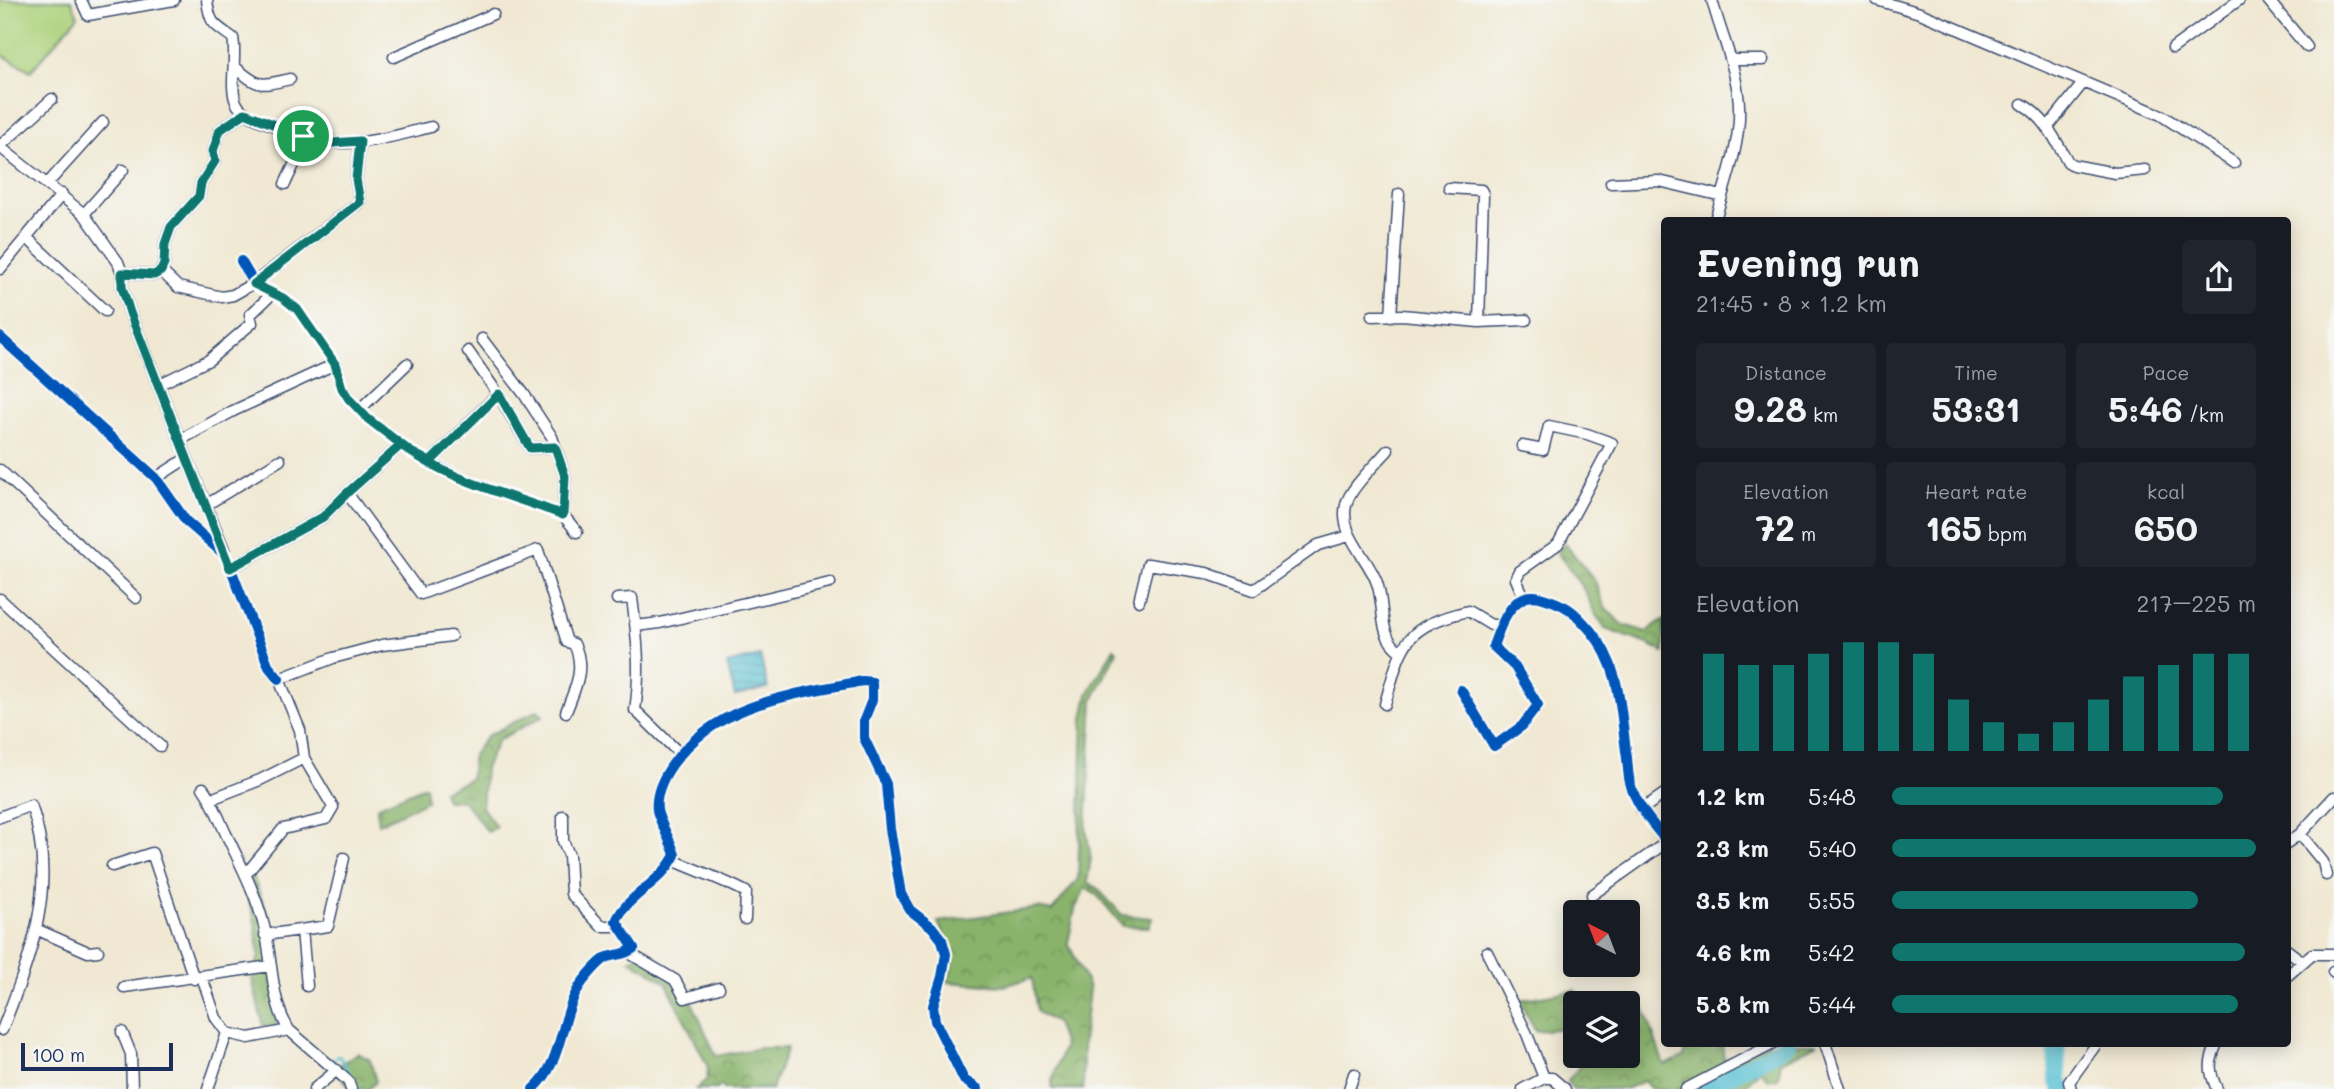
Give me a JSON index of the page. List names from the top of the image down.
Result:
{
  "scale_bar": "100 m",
  "north": "top left",
  "page": {
    "heading": ["Evening run", "21:45 · 8 × 1.2 km"],
    "stats": [
      ["Distance", "9.28 km"],
      ["Time", "53:31"],
      ["Pace", "5:46 /km"],
      ["Elevation", "72 m"],
      ["Heart rate", "165 bpm"],
      ["kcal", "650"]
    ],
    "chart": ["Elevation", "217–225 m"],
    "list": [
      {
        "name": "1.2 km",
        "note": "5:48"
      },
      {
        "name": "2.3 km",
        "note": "5:40"
      },
      {
        "name": "3.5 km",
        "note": "5:55"
      },
      {
        "name": "4.6 km",
        "note": "5:42"
      },
      {
        "name": "5.8 km",
        "note": "5:44"
      }
    ],
    "scale": "100 m"
  }
}
